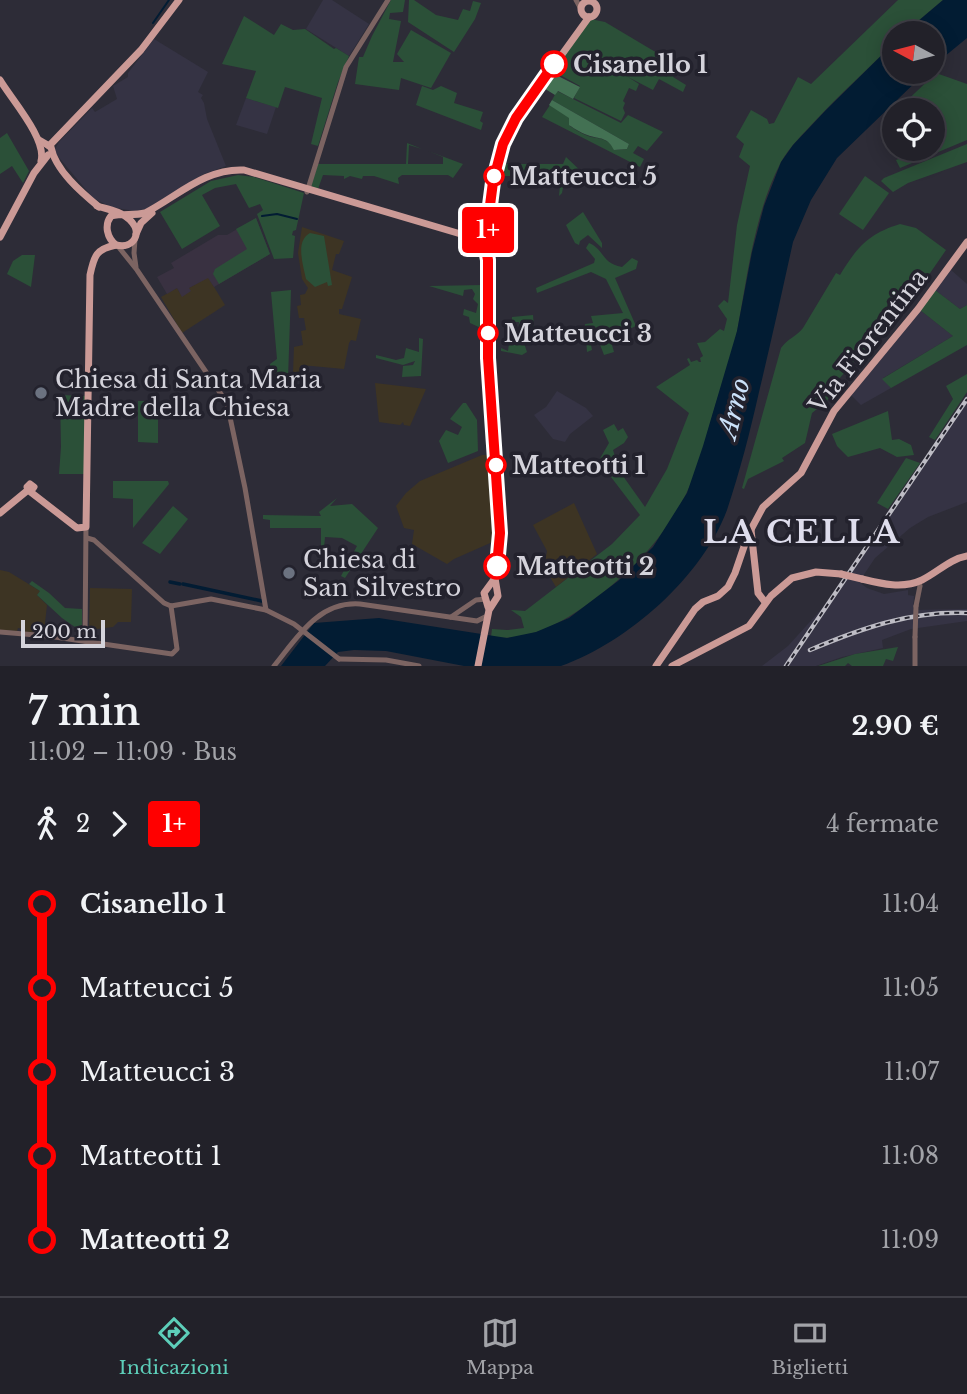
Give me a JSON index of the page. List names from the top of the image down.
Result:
{
  "streets": {
    "main road": ["Via Fiorentina"]
  },
  "districts": ["LA CELLA"],
  "water": ["Arno"],
  "places": [
    "Cisanello 1",
    "Matteucci 5",
    "Matteucci 3",
    "Chiesa di Santa Maria Madre della Chiesa",
    "Matteotti 1",
    "Matteotti 2",
    "Chiesa di San Silvestro"
  ],
  "lines": ["bus line 1+"],
  "scale_bar": "200 m",
  "north": "left",
  "page": {
    "on_map": "1+",
    "scale": "200 m",
    "heading": ["7 min", "11:02 – 11:09 · Bus", "2.90 €"],
    "legs": ["2", "1+", "4 fermate"],
    "list": [
      {
        "name": "Cisanello 1",
        "value": "11:04"
      },
      {
        "name": "Matteucci 5",
        "value": "11:05"
      },
      {
        "name": "Matteucci 3",
        "value": "11:07"
      },
      {
        "name": "Matteotti 1",
        "value": "11:08"
      },
      {
        "name": "Matteotti 2",
        "value": "11:09"
      }
    ],
    "tabs": ["Indicazioni", "Mappa", "Biglietti"]
  }
}
